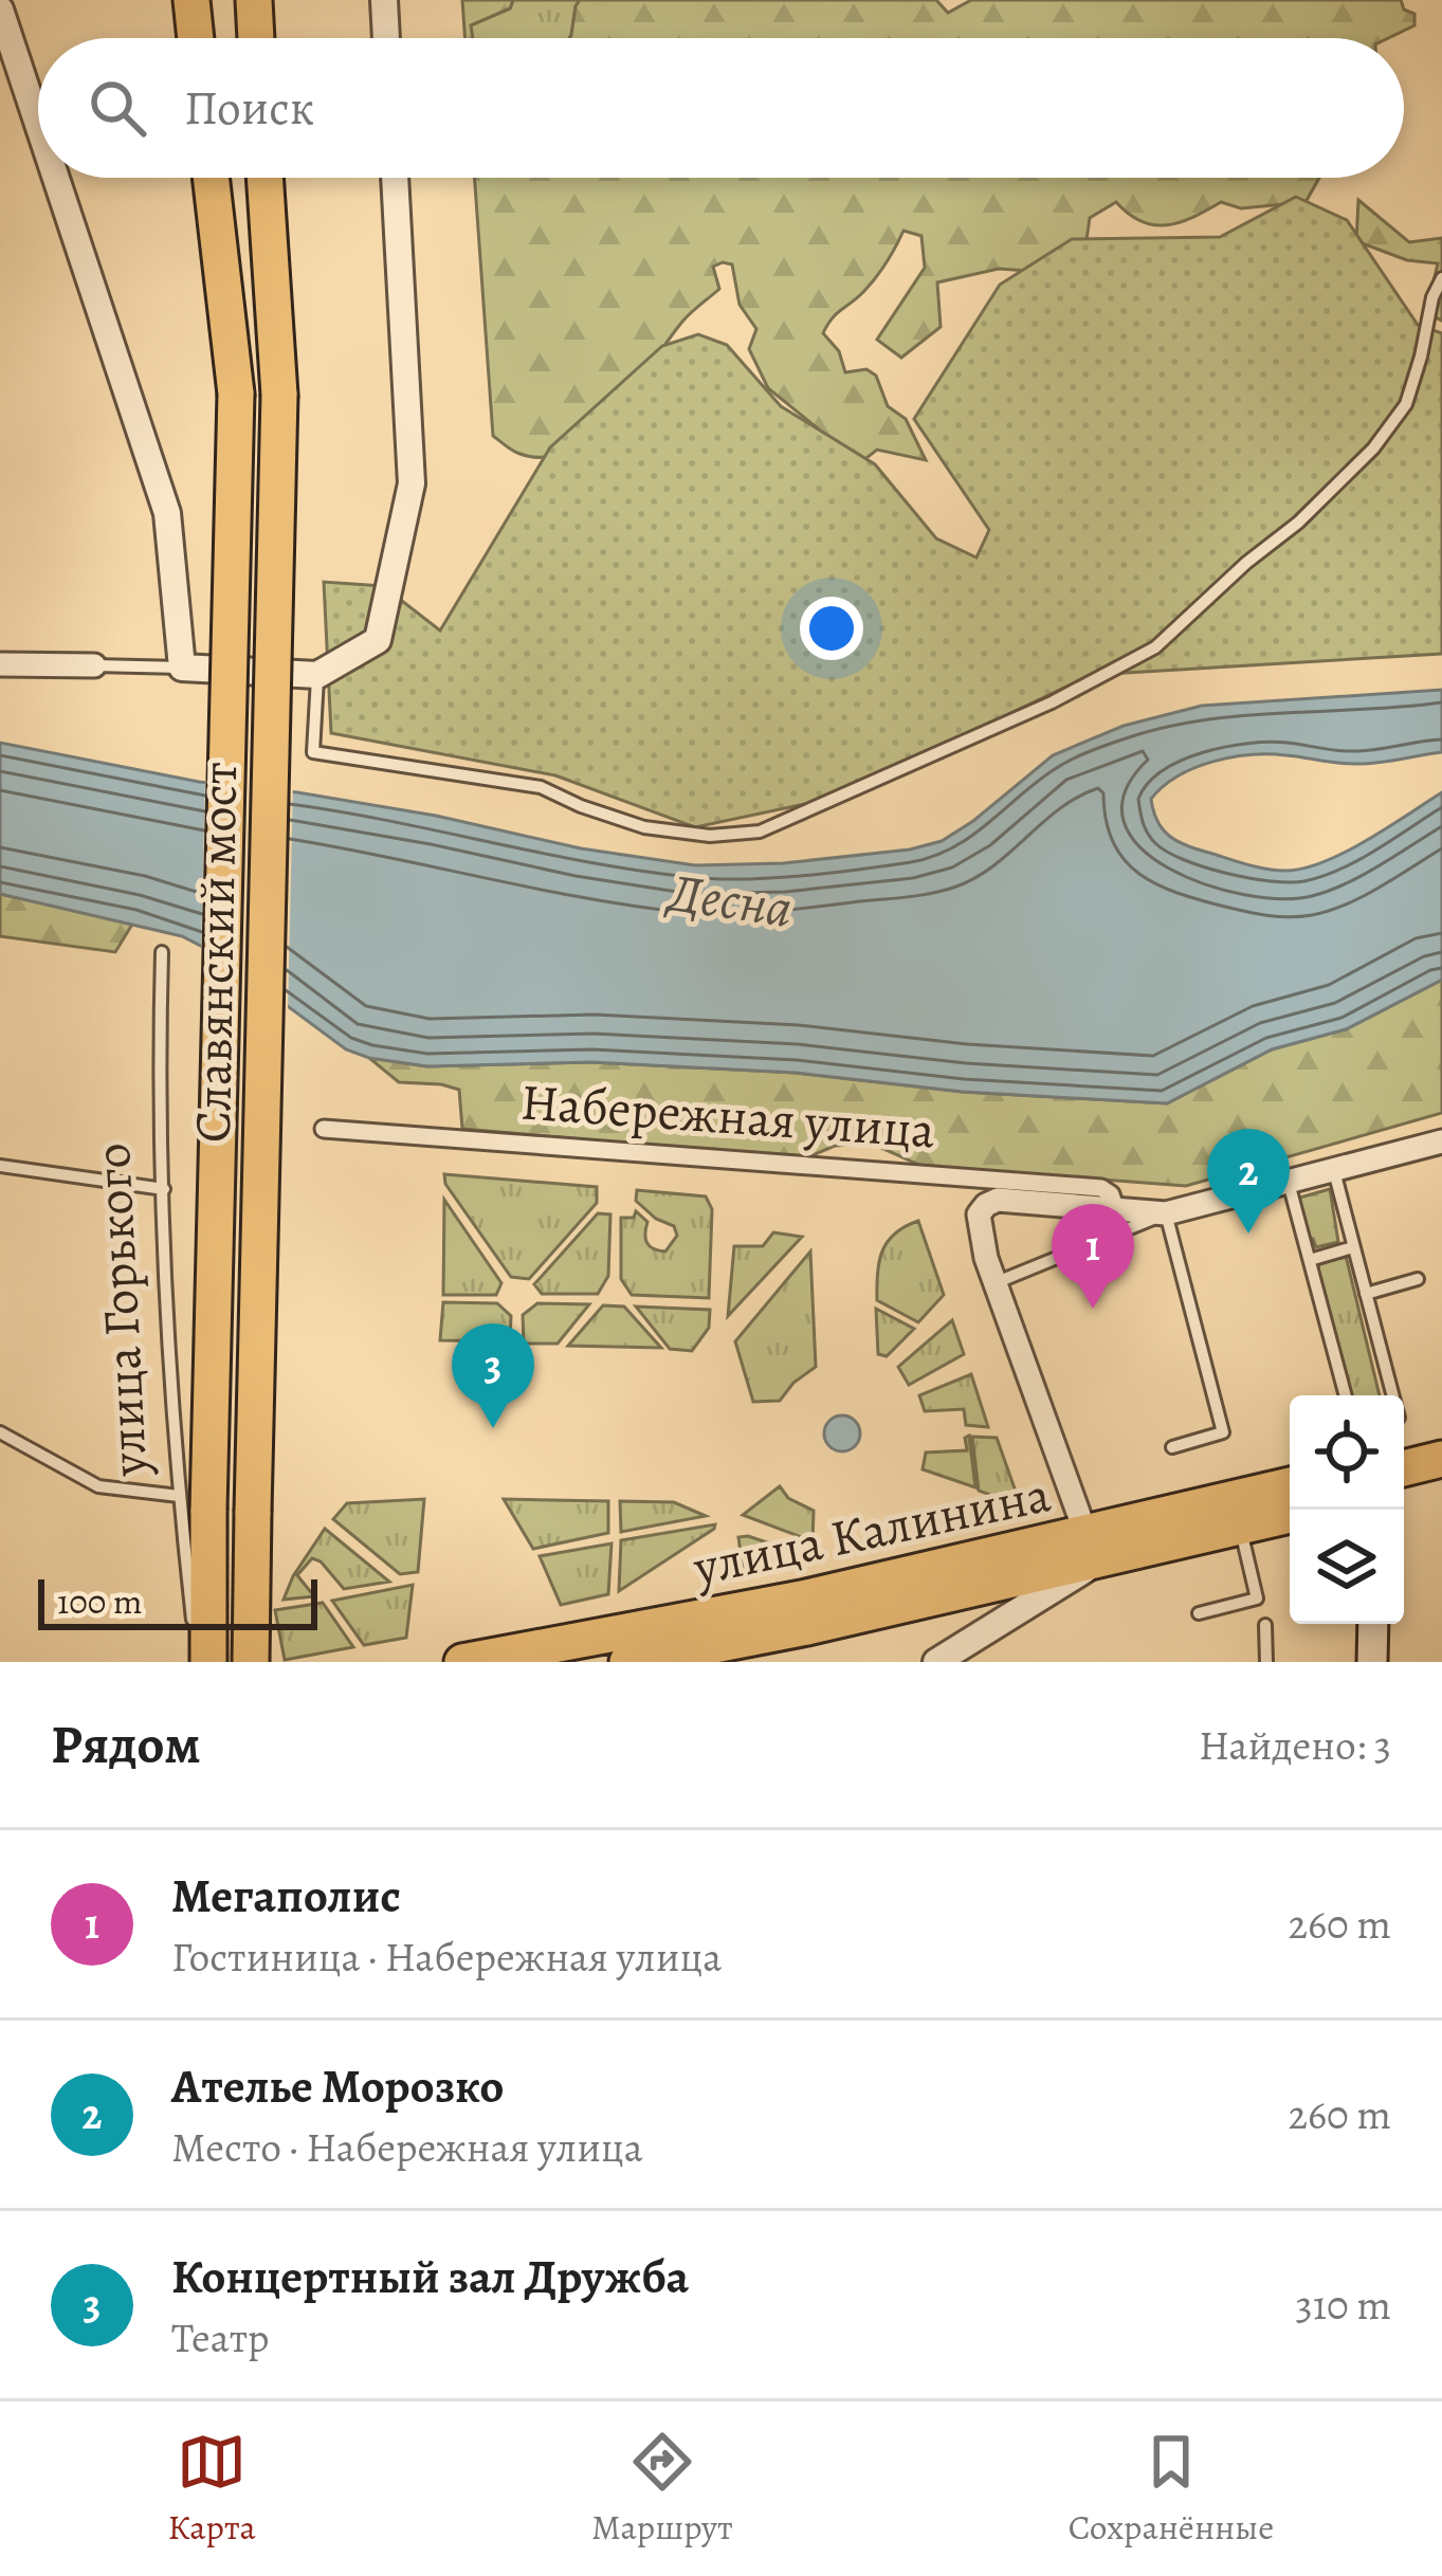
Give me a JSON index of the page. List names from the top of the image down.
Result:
{
  "streets": {
    "main road": ["Славянский мост", "улица Горького", "улица Калинина"],
    "street": ["Набережная улица"]
  },
  "crossings": [
    ["Славянский мост", "улица Горького"]
  ],
  "water": ["Десна"],
  "scale_bar": "100 m",
  "page": {
    "search": "Поиск",
    "pins": ["2", "1", "3"],
    "scale": "100 m",
    "heading": ["Рядом", "Найдено: 3"],
    "list": [
      {
        "mark": "1",
        "name": "Мегаполис",
        "note": "Гостиница · Набережная улица",
        "value": "260 m"
      },
      {
        "mark": "2",
        "name": "Ателье Морозко",
        "note": "Место · Набережная улица",
        "value": "260 m"
      },
      {
        "mark": "3",
        "name": "Концертный зал Дружба",
        "note": "Театр",
        "value": "310 m"
      }
    ],
    "nav": ["Карта", "Маршрут", "Сохранённые"]
  }
}
